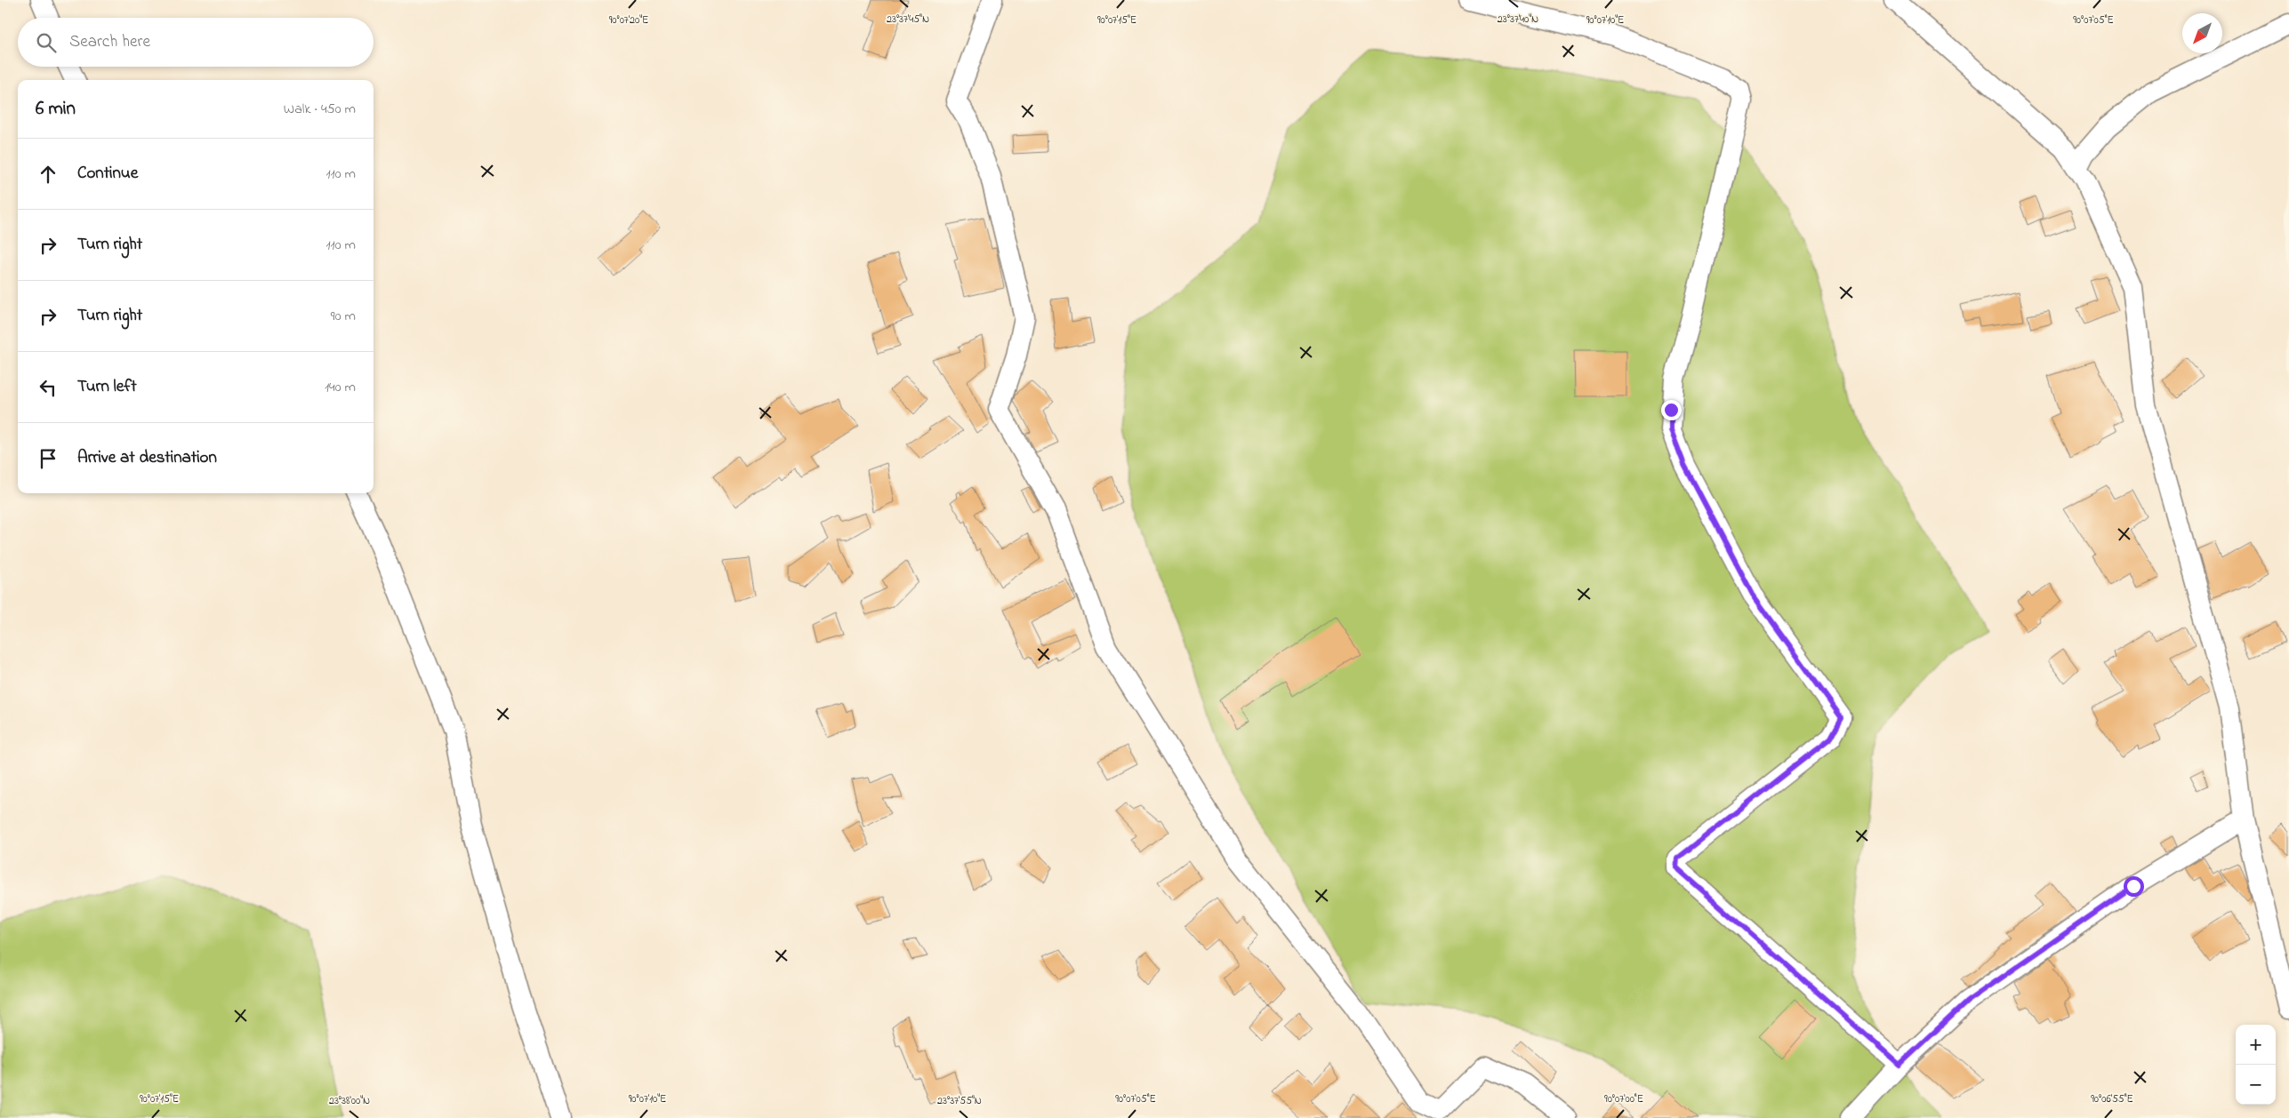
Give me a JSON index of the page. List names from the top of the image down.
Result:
{
  "north": "bottom left",
  "page": {
    "search": "Search here",
    "heading": ["6 min", "Walk · 450 m"],
    "list": [
      ["Continue", "110 m"],
      ["Turn right", "110 m"],
      ["Turn right", "90 m"],
      ["Turn left", "140 m"],
      "Arrive at destination"
    ],
    "map_buttons": ["+", "−"]
  },
  "coordinates": [
    "23°37'40\"N",
    "23°37'45\"N",
    "90°07'10\"E",
    "90°07'20\"E",
    "90°07'15\"E",
    "90°07'05\"E",
    "90°07'00\"E",
    "90°06'55\"E",
    "23°38'00\"N",
    "23°37'55\"N"
  ]
}
